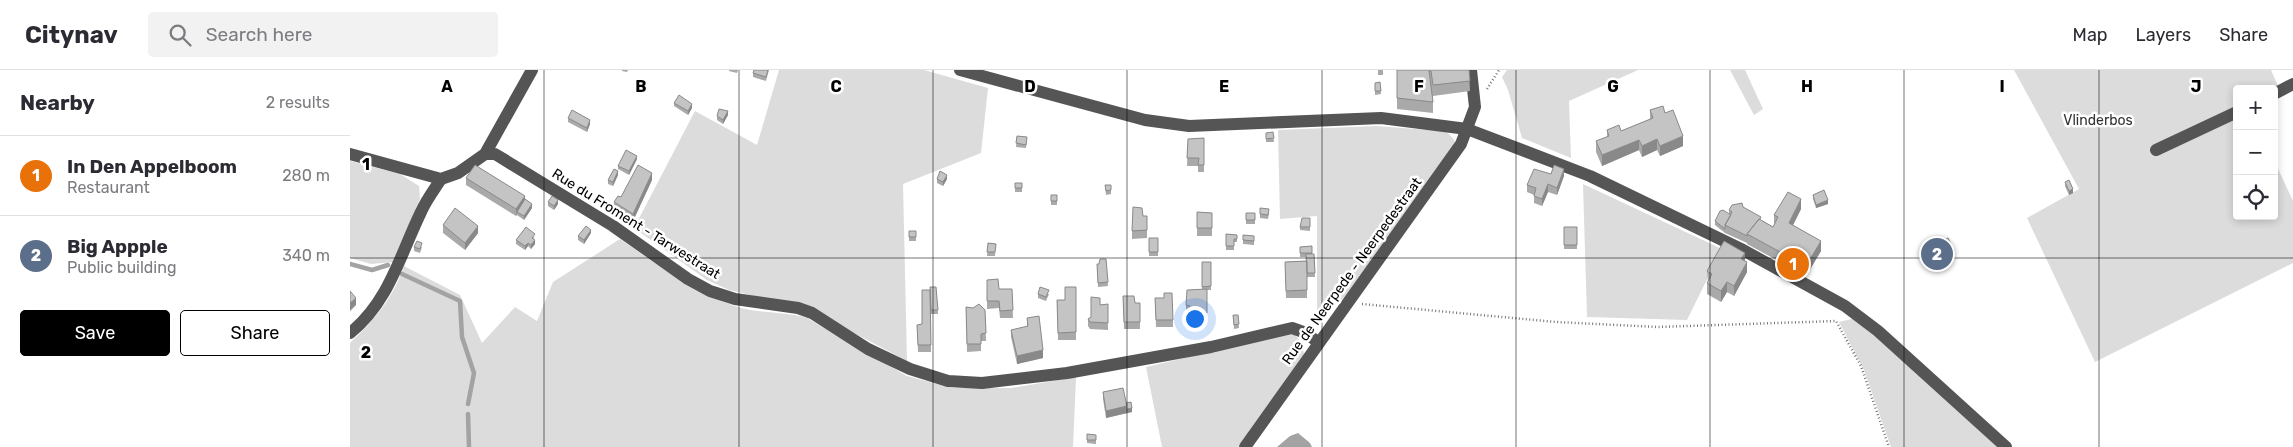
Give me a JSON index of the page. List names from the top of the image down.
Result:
{
  "streets": {
    "street": ["Rue du Froment - Tarwestraat", "Rue de Neerpede - Neerpedestraat"]
  },
  "crossings": [
    ["Rue du Froment - Tarwestraat", "Rue de Neerpede - Neerpedestraat"]
  ],
  "parks": ["Vlinderbos"],
  "page": {
    "header": "Citynav",
    "search": "Search here",
    "nav": ["Map", "Layers", "Share"],
    "heading": ["Nearby", "2 results"],
    "map_buttons": ["+", "−"],
    "list": [
      {
        "mark": "1",
        "name": "In Den Appelboom",
        "note": "Restaurant",
        "value": "280 m"
      },
      {
        "mark": "2",
        "name": "Big Appple",
        "note": "Public building",
        "value": "340 m"
      }
    ],
    "pins": ["2", "1"],
    "buttons": ["Save", "Share"]
  },
  "grid": {
    "columns": [
      "A",
      "B",
      "C",
      "D",
      "E",
      "F",
      "G",
      "H",
      "I",
      "J"
    ],
    "rows": ["1", "2"]
  }
}
